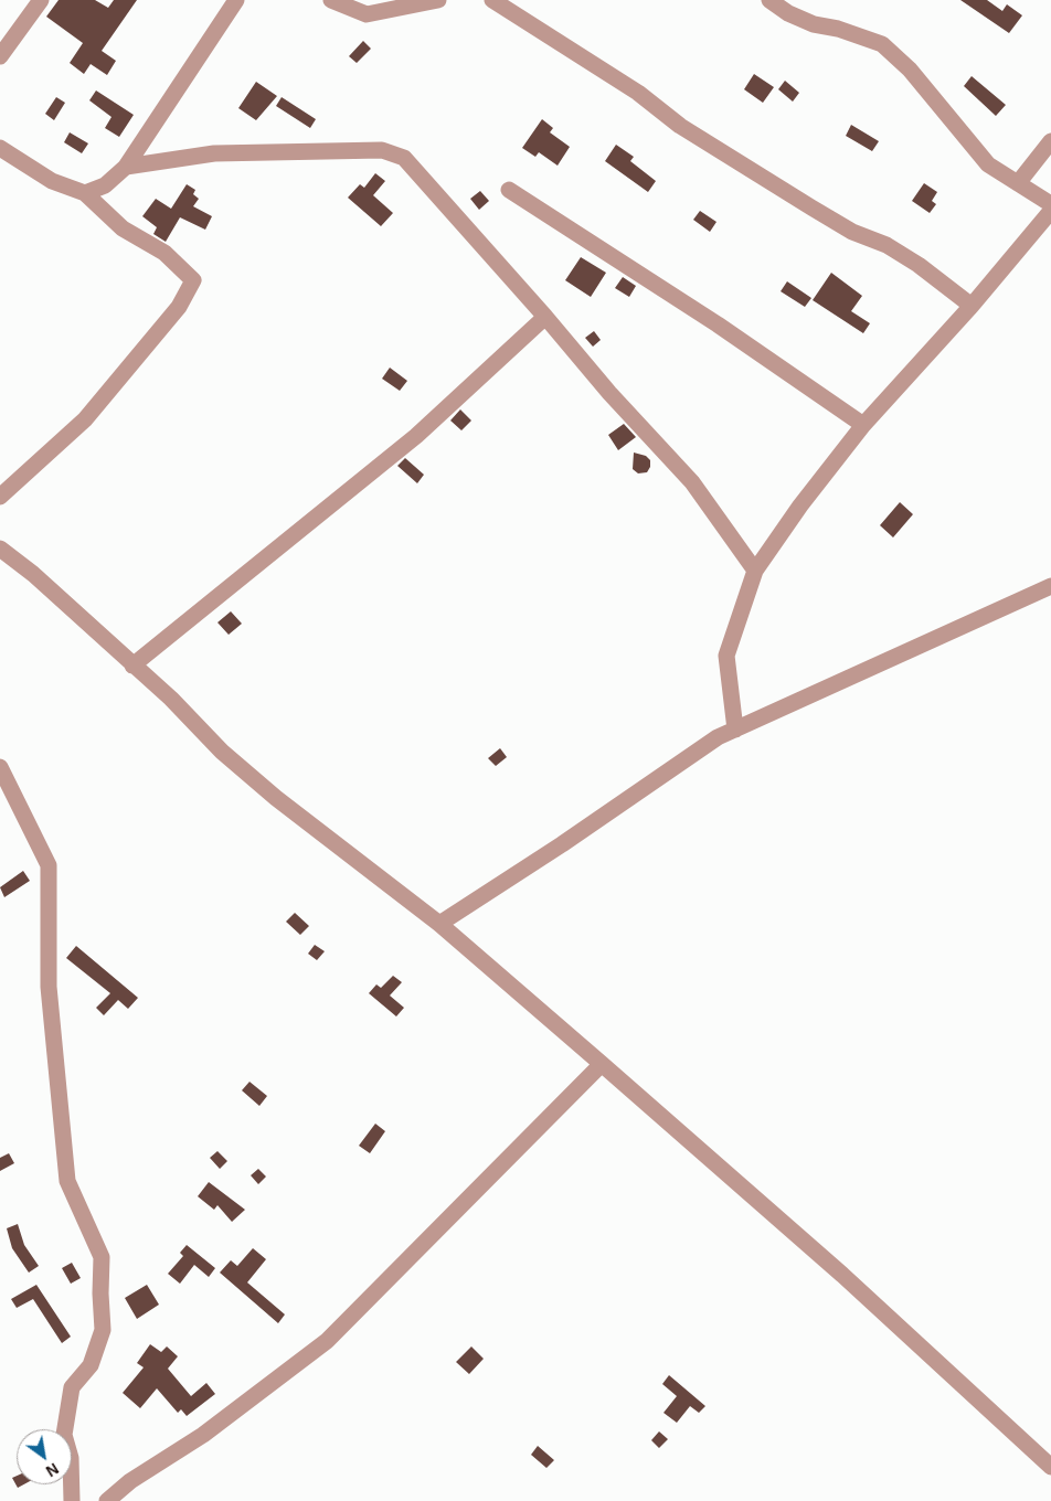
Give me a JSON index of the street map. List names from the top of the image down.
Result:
{
  "north": "bottom right"
}
